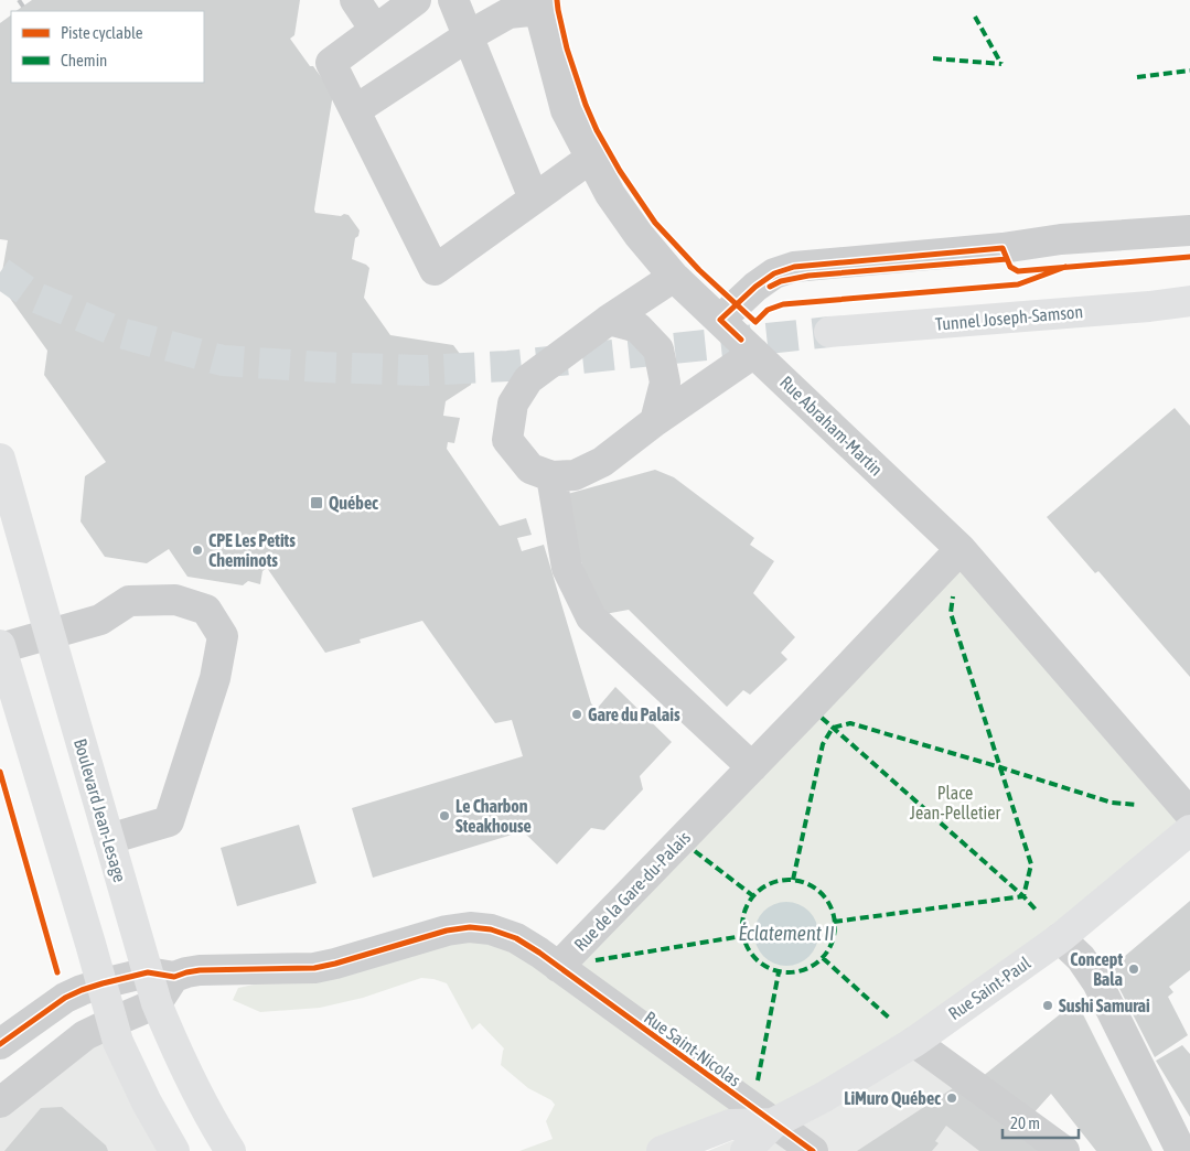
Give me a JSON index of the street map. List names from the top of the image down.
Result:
{
  "streets": {
    "main road": ["Tunnel Joseph-Samson", "Boulevard Jean-Lesage", "Rue Saint-Paul"],
    "street": ["Rue Abraham-Martin", "Rue de la Gare-du-Palais", "Rue Saint-Nicolas"]
  },
  "crossings": [
    ["Rue Abraham-Martin", "Rue de la Gare-du-Palais"],
    ["Rue de la Gare-du-Palais", "Rue Saint-Nicolas"],
    ["Rue Saint-Paul", "Rue Saint-Nicolas"]
  ],
  "water": ["Éclatement II"],
  "parks": ["Place Jean-Pelletier"],
  "places": {
    "transit": ["Québec"],
    "other": [
      "CPE Les Petits Cheminots",
      "Gare du Palais",
      "Le Charbon Steakhouse",
      "Concept Bala",
      "Sushi Samurai",
      "LiMuro Québec"
    ]
  },
  "legend": ["Piste cyclable", "Chemin"],
  "scale_bar": "20 m"
}
